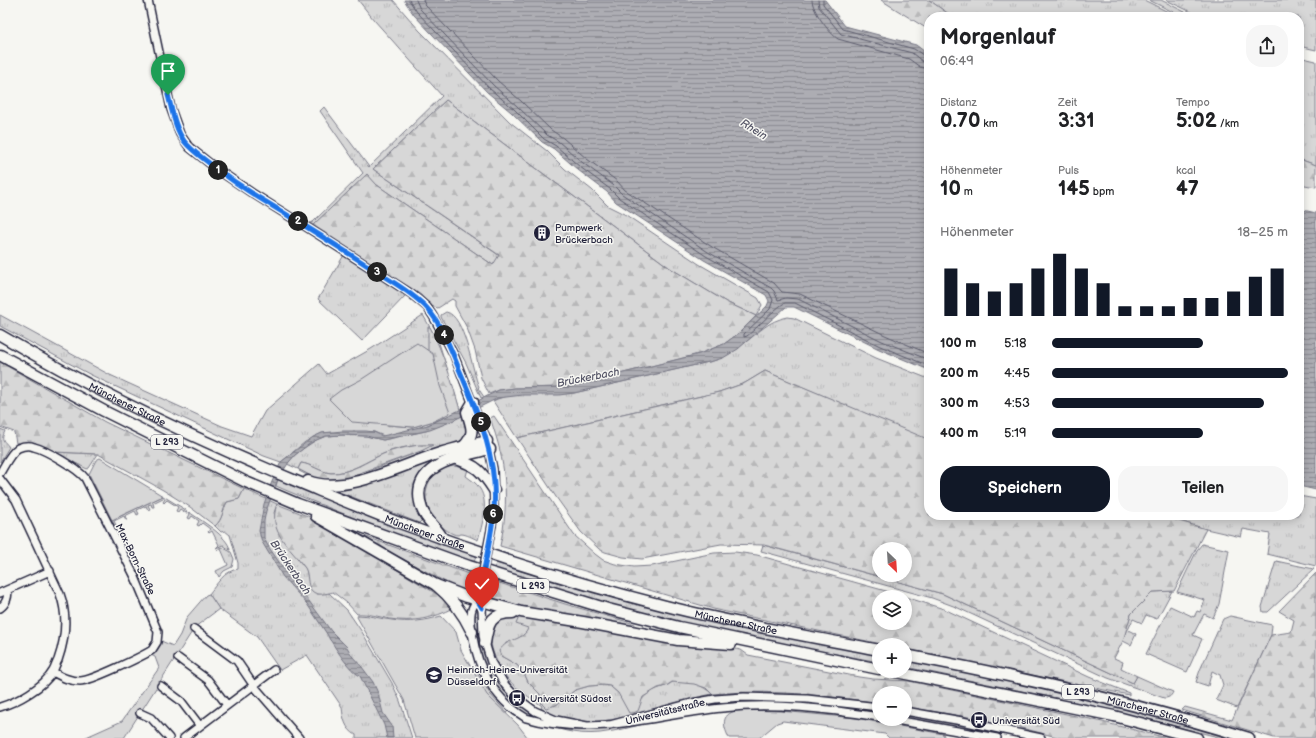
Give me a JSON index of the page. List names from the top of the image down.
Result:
{
  "streets": {
    "highway": ["Münchener Straße", "L 293"],
    "street": ["Max-Born-Straße", "Universitätsstraße"]
  },
  "water": ["Rhein", "Brückerbach"],
  "places": {
    "building": ["Pumpwerk Brückerbach"],
    "school or university": ["Heinrich-Heine-Universität Düsseldorf"],
    "bus stop": ["Universität Südost", "Universität Süd"]
  },
  "north": "bottom right",
  "page": {
    "heading": ["Morgenlauf", "06:49"],
    "stats": [
      ["Distanz", "0.70 km"],
      ["Zeit", "3:31"],
      ["Tempo", "5:02 /km"],
      ["Höhenmeter", "10 m"],
      ["Puls", "145 bpm"],
      ["kcal", "47"]
    ],
    "pins": [
      "1",
      "2",
      "3",
      "4",
      "5",
      "6"
    ],
    "chart": ["Höhenmeter", "18–25 m"],
    "list": [
      {
        "name": "100 m",
        "note": "5:18"
      },
      {
        "name": "200 m",
        "note": "4:45"
      },
      {
        "name": "300 m",
        "note": "4:53"
      },
      {
        "name": "400 m",
        "note": "5:19"
      }
    ],
    "buttons": ["Speichern", "Teilen"],
    "map_buttons": ["+", "−"]
  }
}
